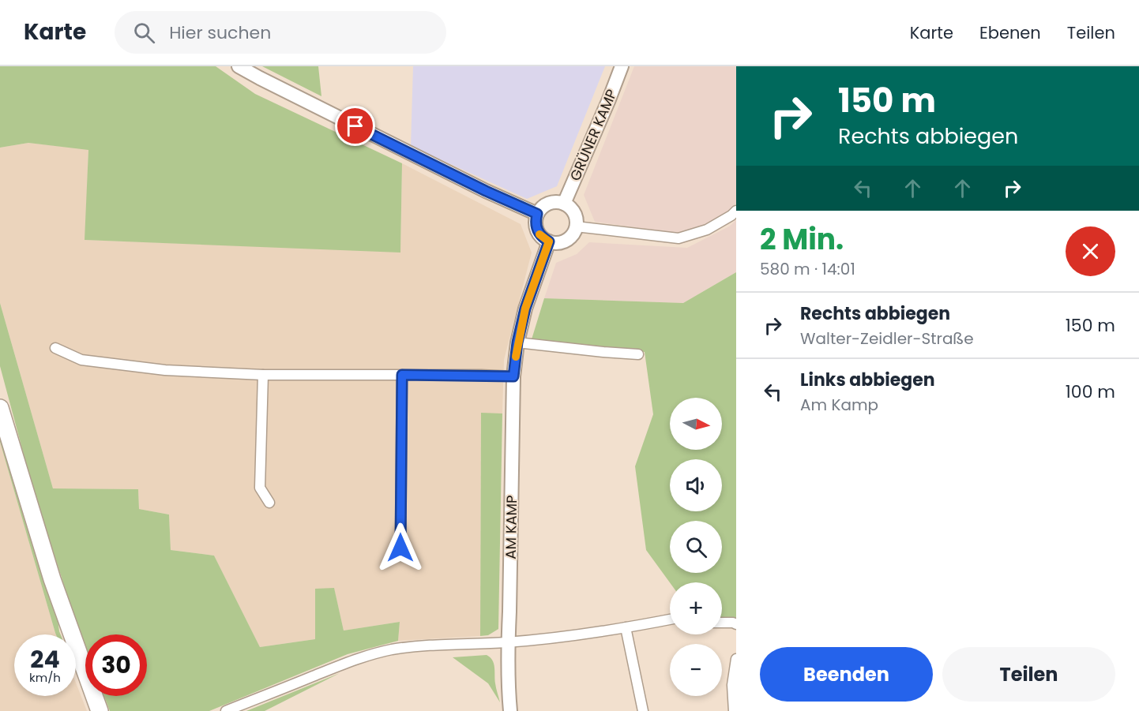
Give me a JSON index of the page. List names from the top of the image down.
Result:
{
  "streets": {
    "main road": ["GRÜNER KAMP", "AM KAMP"]
  },
  "crossings": [
    ["GRÜNER KAMP", "AM KAMP"]
  ],
  "north": "right",
  "page": {
    "header": "Karte",
    "search": "Hier suchen",
    "nav": ["Karte", "Ebenen", "Teilen"],
    "turn": ["150 m", "Rechts abbiegen"],
    "heading": ["2 Min.", "580 m · 14:01"],
    "list": [
      {
        "name": "Rechts abbiegen",
        "note": "Walter-Zeidler-Straße",
        "value": "150 m"
      },
      {
        "name": "Links abbiegen",
        "note": "Am Kamp",
        "value": "100 m"
      }
    ],
    "map_buttons": ["+", "−"],
    "speed": "24 km/h",
    "limit": "30",
    "buttons": ["Beenden", "Teilen"]
  }
}
